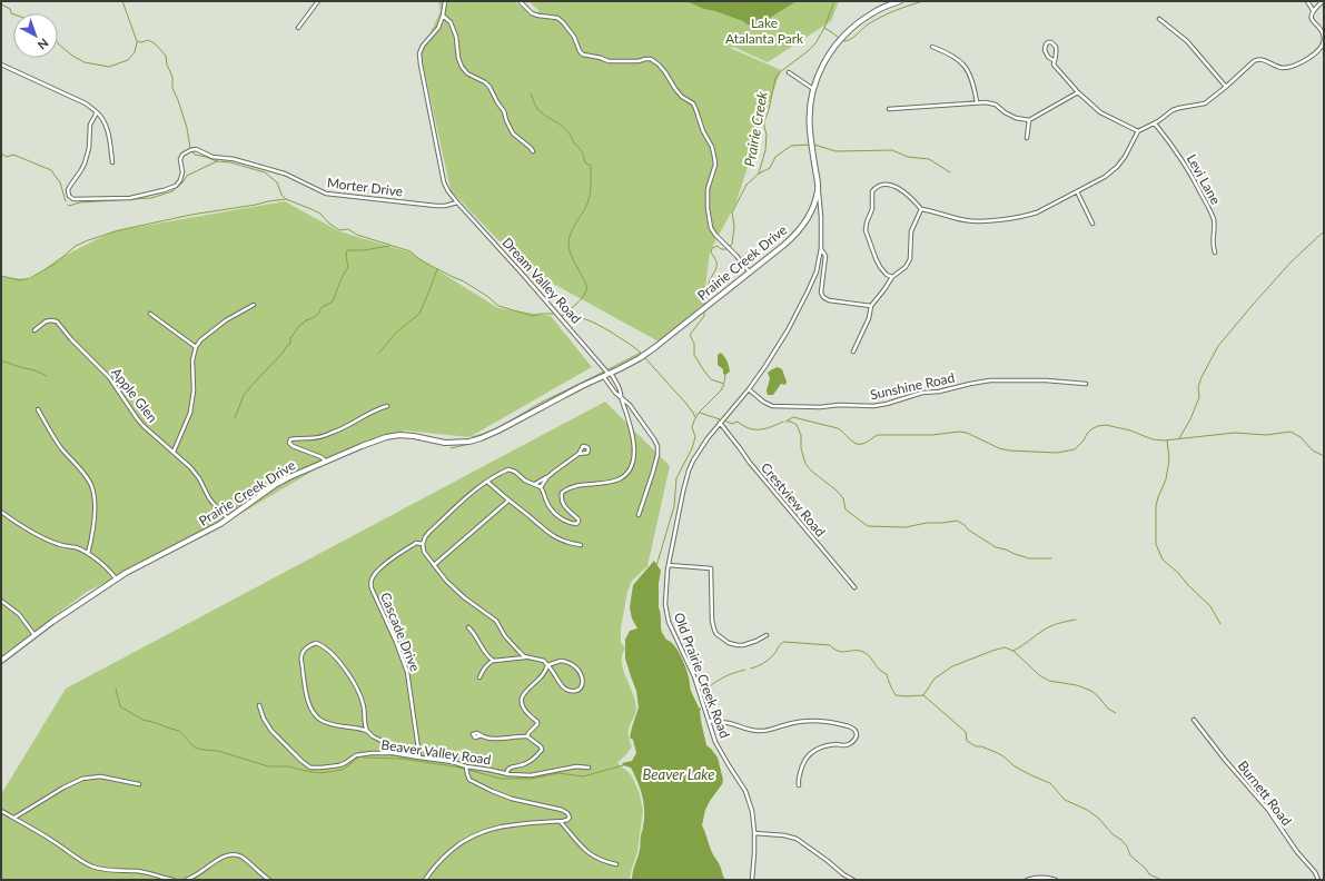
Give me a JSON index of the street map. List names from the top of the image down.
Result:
{
  "streets": {
    "main road": ["Prairie Creek Drive"],
    "street": [
      "Levi Lane",
      "Morter Drive",
      "Dream Valley Road",
      "Sunshine Road",
      "Apple Glen",
      "Crestview Road",
      "Cascade Drive",
      "Old Prairie Creek Road",
      "Beaver Valley Road",
      "Burnett Road"
    ]
  },
  "crossings": [
    ["Morter Drive", "Dream Valley Road"],
    ["Prairie Creek Drive", "Dream Valley Road"],
    ["Prairie Creek Drive", "Apple Glen"],
    ["Prairie Creek Drive", "Old Prairie Creek Road"],
    ["Sunshine Road", "Old Prairie Creek Road"],
    ["Crestview Road", "Old Prairie Creek Road"],
    ["Cascade Drive", "Beaver Valley Road"]
  ],
  "water": ["Prairie Creek", "Beaver Lake"],
  "parks": ["Lake Atalanta Park"],
  "north": "bottom right"
}
